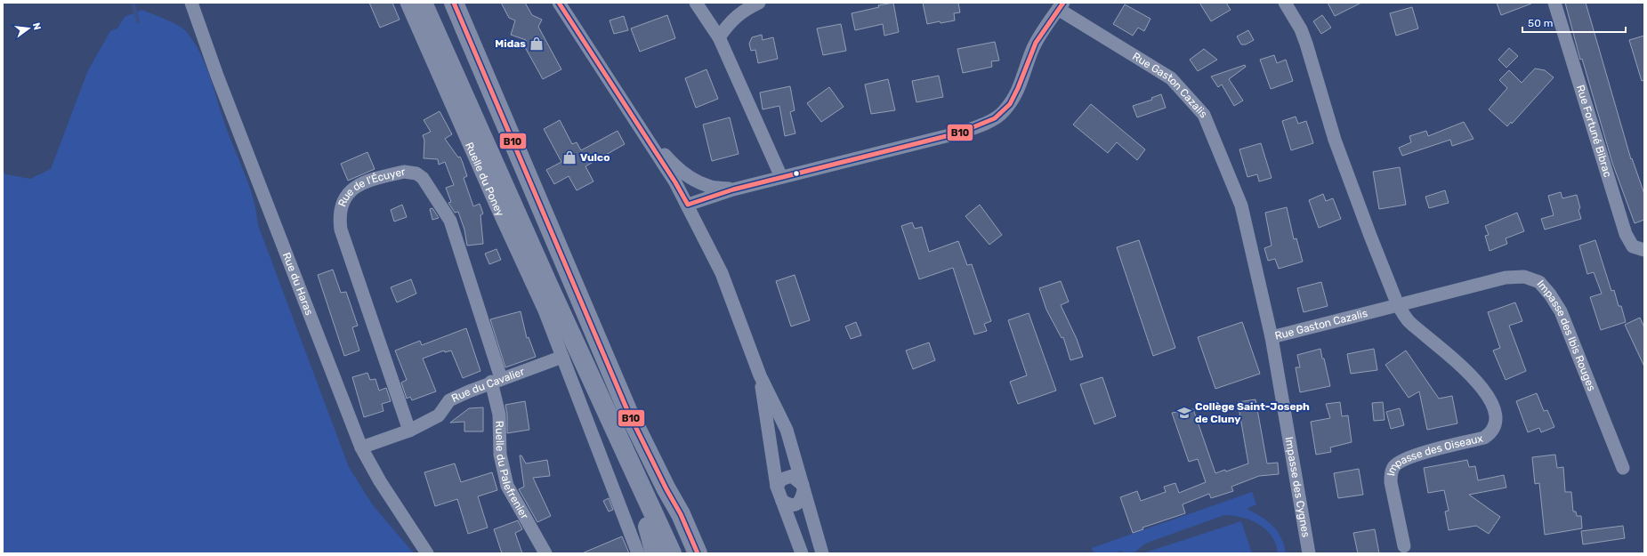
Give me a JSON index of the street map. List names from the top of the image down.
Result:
{
  "streets": {
    "street": [
      "Rue Gaston Cazalis",
      "Rue Fortuné Bibrac",
      "Ruelle du Poney",
      "Rue de l'Écuyer",
      "Rue du Haras",
      "Impasse des Ibis Rouges",
      "Rue du Cavalier",
      "Impasse des Oiseaux",
      "Ruelle du Palefrenier",
      "Impasse des Cygnes"
    ]
  },
  "crossings": [
    ["Rue Gaston Cazalis", "Impasse des Ibis Rouges"],
    ["Rue Gaston Cazalis", "Impasse des Oiseaux"],
    ["Rue Gaston Cazalis", "Impasse des Cygnes"],
    ["Ruelle du Poney", "Rue du Cavalier"],
    ["Rue de l'Écuyer", "Rue du Cavalier"],
    ["Rue de l'Écuyer", "Ruelle du Palefrenier"],
    ["Rue du Haras", "Rue du Cavalier"],
    ["Impasse des Ibis Rouges", "Impasse des Oiseaux"],
    ["Rue du Cavalier", "Ruelle du Palefrenier"]
  ],
  "places": {
    "shop": ["Midas", "Vulco"],
    "school or university": ["Collège Saint-Joseph de Cluny"]
  },
  "lines": ["transit line B10"],
  "scale_bar": "50 m",
  "north": "right"
}
